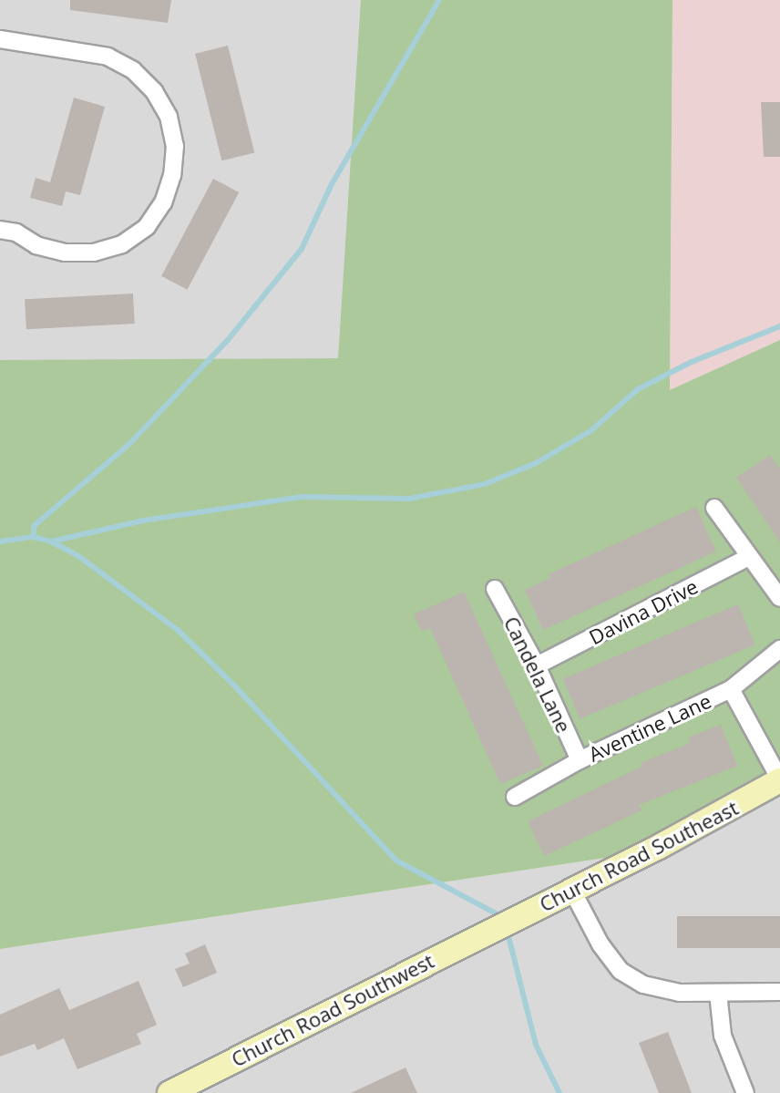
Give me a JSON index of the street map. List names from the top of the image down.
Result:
{
  "streets": {
    "street": [
      "Davina Drive",
      "Candela Lane",
      "Aventine Lane",
      "Church Road Southeast",
      "Church Road Southwest"
    ]
  },
  "crossings": [
    ["Davina Drive", "Candela Lane"],
    ["Candela Lane", "Aventine Lane"],
    ["Church Road Southeast", "Church Road Southwest"]
  ]
}
